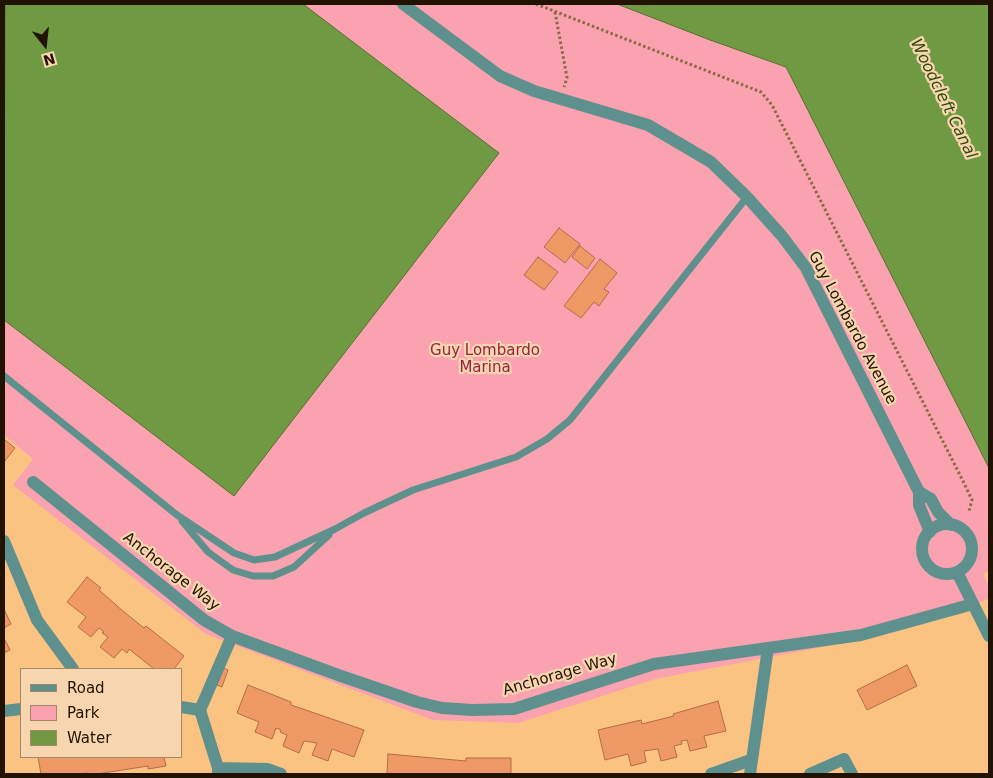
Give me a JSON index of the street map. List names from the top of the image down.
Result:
{
  "streets": {
    "street": ["Guy Lombardo Avenue", "Anchorage Way"]
  },
  "water": ["Woodcleft Canal"],
  "parks": ["Guy Lombardo Marina"],
  "legend": ["Road", "Park", "Water"],
  "north": "bottom"
}
